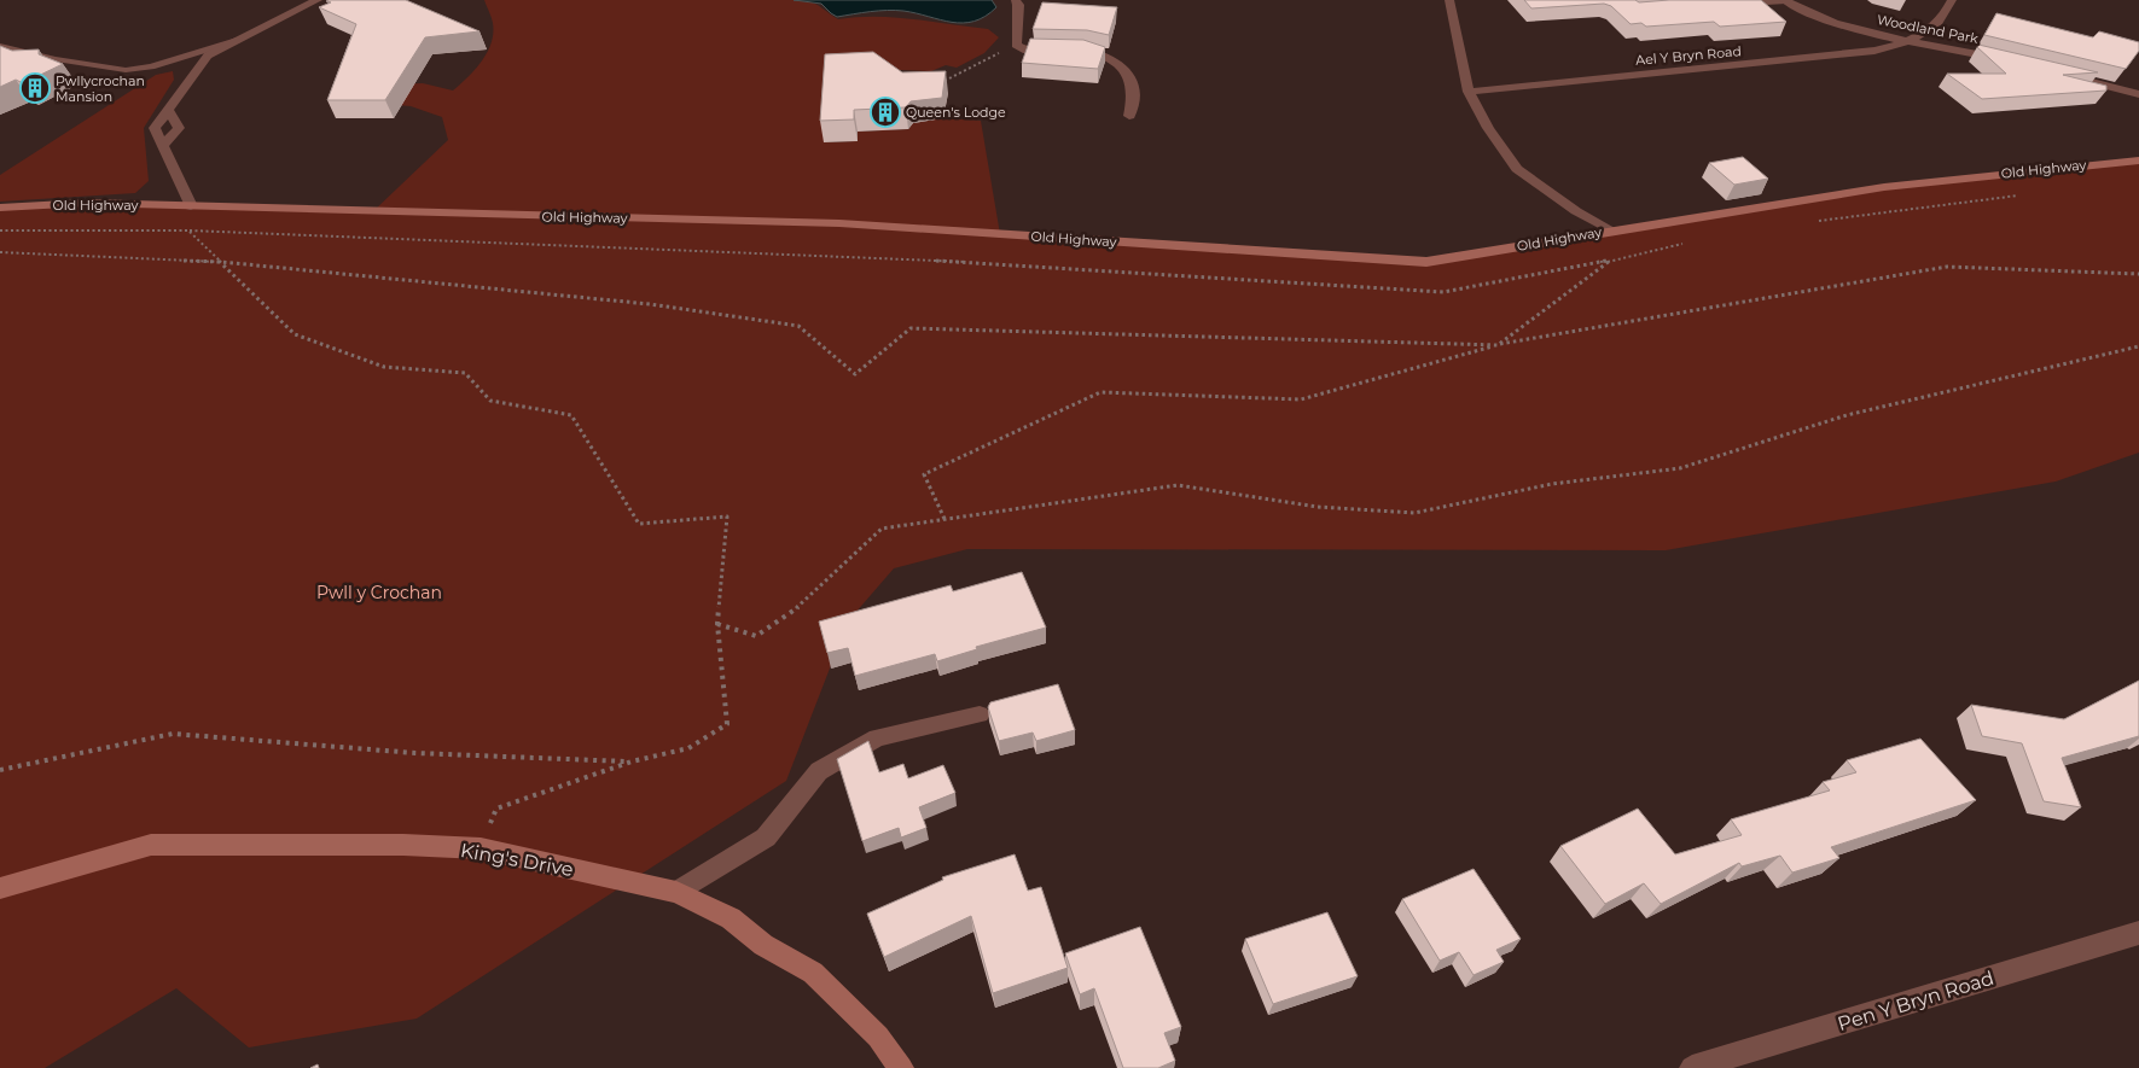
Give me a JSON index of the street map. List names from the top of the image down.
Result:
{
  "streets": {
    "street": [
      "Woodland Park",
      "Ael Y Bryn Road",
      "Old Highway",
      "King's Drive",
      "Pen Y Bryn Road"
    ]
  },
  "crossings": [
    ["Woodland Park", "Ael Y Bryn Road"]
  ],
  "parks": ["Pwll y Crochan"],
  "places": {
    "building": ["Pwllycrochan Mansion", "Queen's Lodge"]
  }
}
